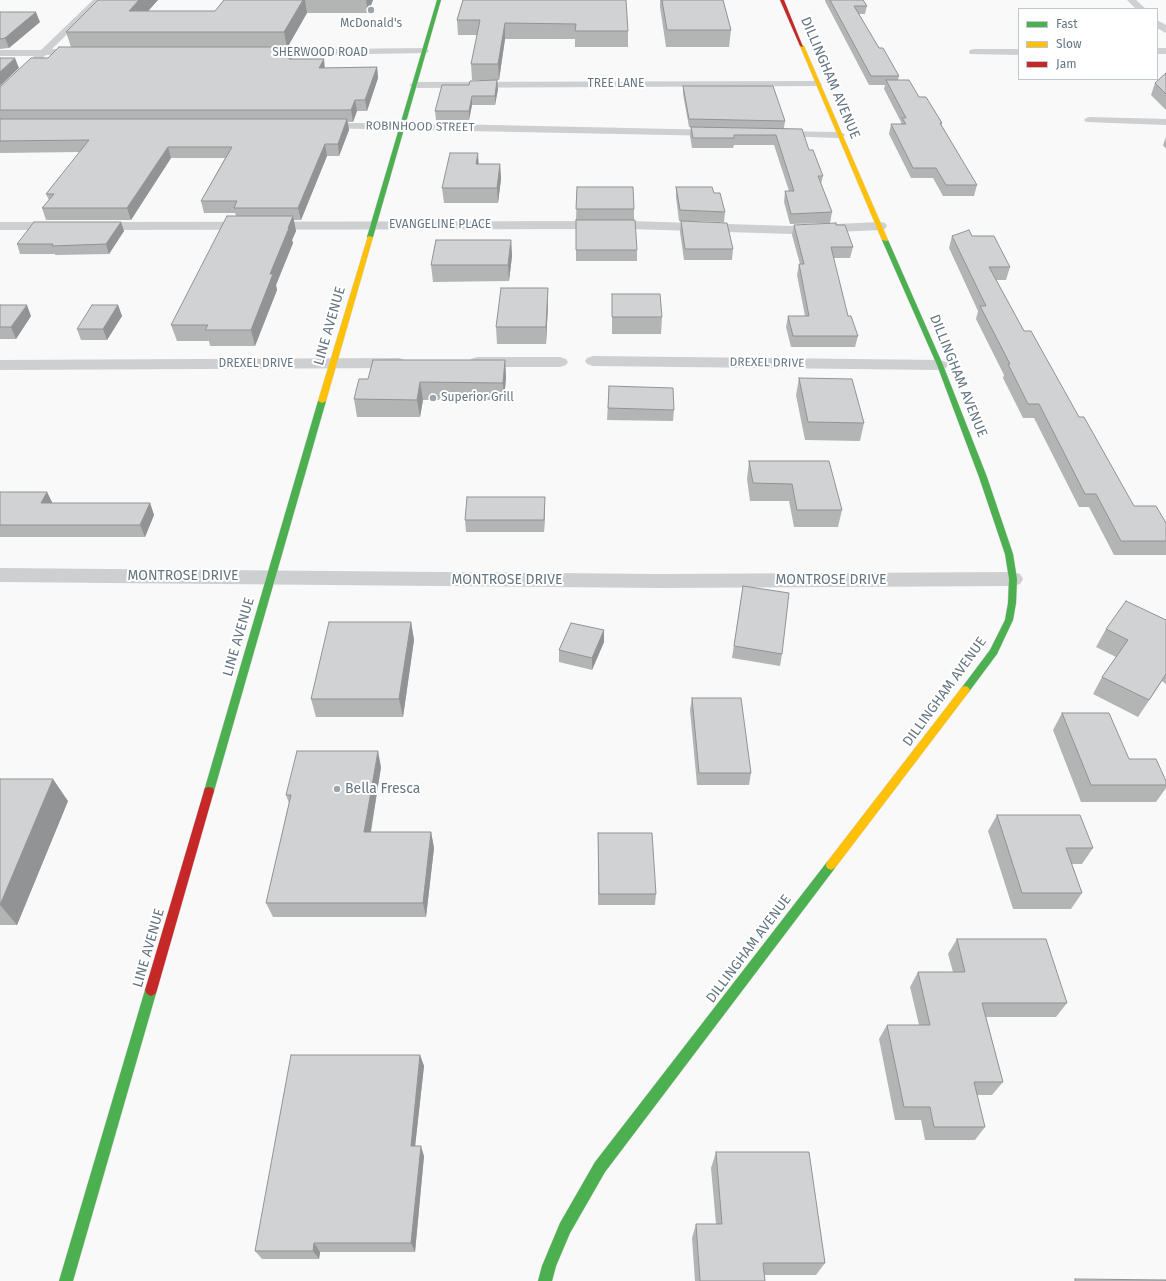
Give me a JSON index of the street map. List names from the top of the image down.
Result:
{
  "streets": {
    "street": [
      "SHERWOOD ROAD",
      "DILLINGHAM AVENUE",
      "TREE LANE",
      "ROBINHOOD STREET",
      "EVANGELINE PLACE",
      "LINE AVENUE",
      "DREXEL DRIVE",
      "MONTROSE DRIVE"
    ]
  },
  "crossings": [
    ["SHERWOOD ROAD", "LINE AVENUE"],
    ["DILLINGHAM AVENUE", "TREE LANE"],
    ["DILLINGHAM AVENUE", "EVANGELINE PLACE"],
    ["DILLINGHAM AVENUE", "DREXEL DRIVE"],
    ["DILLINGHAM AVENUE", "MONTROSE DRIVE"],
    ["TREE LANE", "LINE AVENUE"],
    ["ROBINHOOD STREET", "LINE AVENUE"],
    ["EVANGELINE PLACE", "LINE AVENUE"],
    ["LINE AVENUE", "DREXEL DRIVE"],
    ["LINE AVENUE", "MONTROSE DRIVE"]
  ],
  "places": ["McDonald's", "Superior Grill", "Bella Fresca"],
  "legend": ["Fast", "Slow", "Jam"]
}
